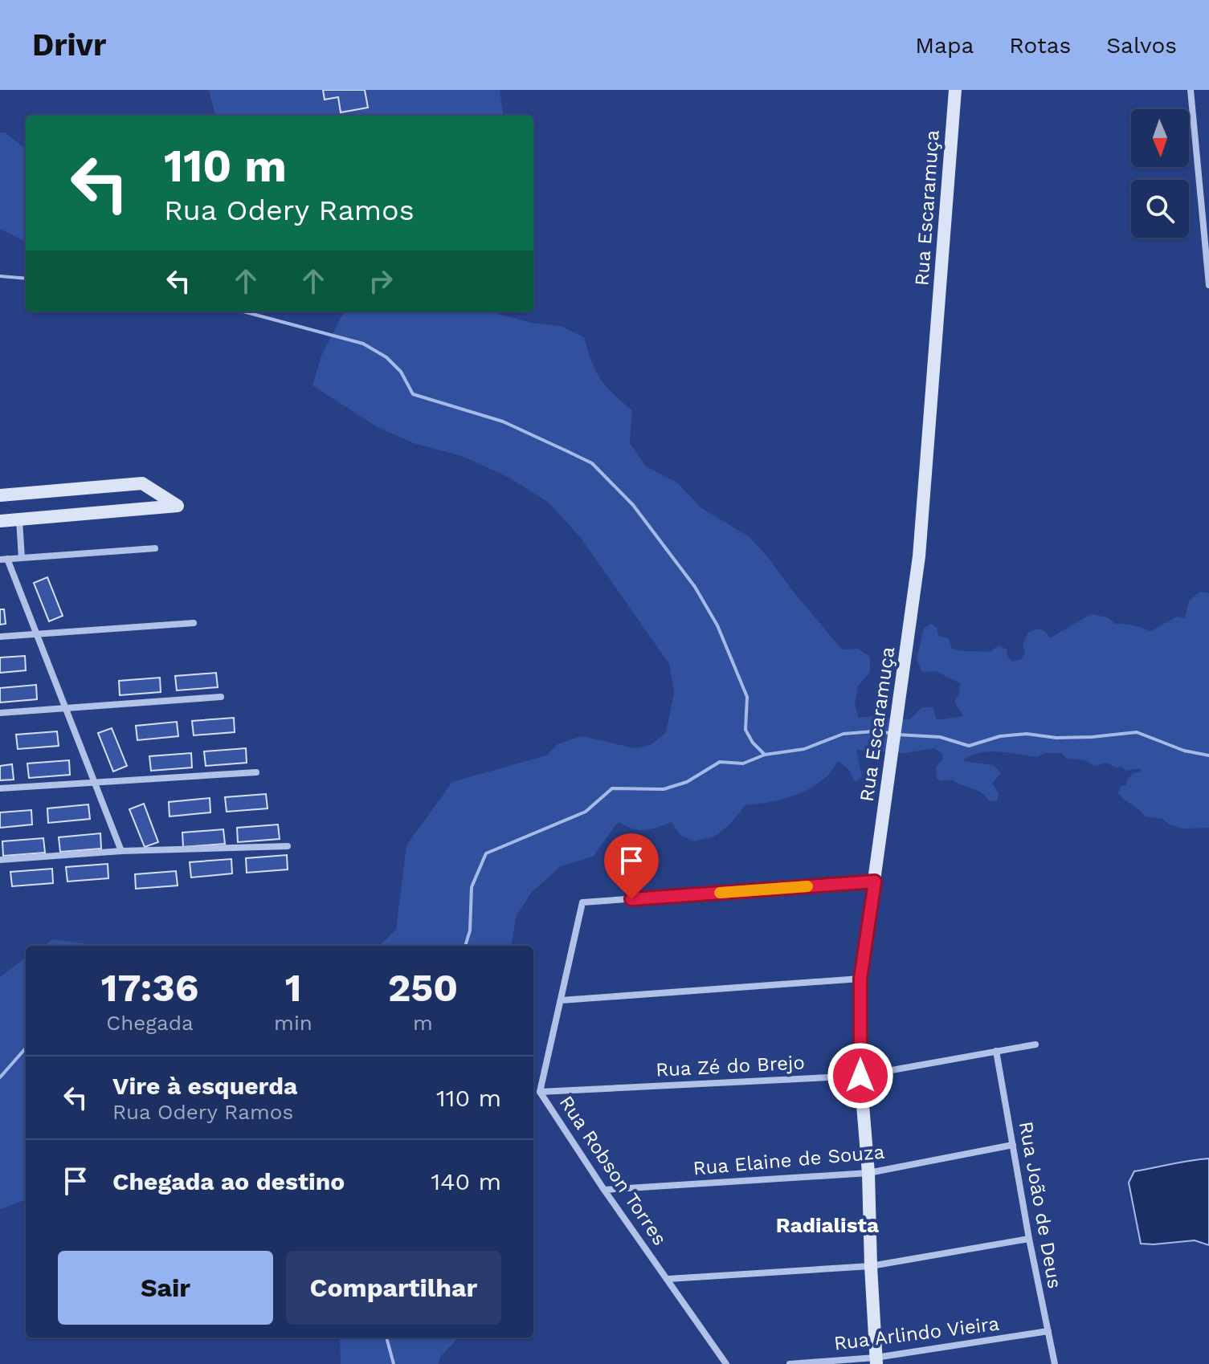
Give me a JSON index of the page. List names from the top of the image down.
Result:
{
  "streets": {
    "street": [
      "Rua Escaramuça",
      "Rua Zé do Brejo",
      "Rua Elaine de Souza",
      "Rua Robson Torres",
      "Rua João de Deus",
      "Rua Arlindo Vieira"
    ]
  },
  "crossings": [
    ["Rua Escaramuça", "Rua Zé do Brejo"],
    ["Rua Escaramuça", "Rua Elaine de Souza"],
    ["Rua Escaramuça", "Rua Robson Torres"],
    ["Rua Escaramuça", "Rua Arlindo Vieira"],
    ["Rua Zé do Brejo", "Rua Robson Torres"],
    ["Rua Zé do Brejo", "Rua João de Deus"],
    ["Rua Elaine de Souza", "Rua Robson Torres"],
    ["Rua Elaine de Souza", "Rua João de Deus"],
    ["Rua João de Deus", "Rua Arlindo Vieira"]
  ],
  "districts": ["Radialista"],
  "north": "bottom",
  "page": {
    "header": "Drivr",
    "nav": ["Mapa", "Rotas", "Salvos"],
    "turn": ["110 m", "Rua Odery Ramos"],
    "eta": [
      "17:36",
      "Chegada",
      "1",
      "min",
      "250",
      "m"
    ],
    "list": [
      {
        "name": "Vire à esquerda",
        "note": "Rua Odery Ramos",
        "value": "110 m"
      },
      {
        "name": "Chegada ao destino",
        "value": "140 m"
      }
    ],
    "buttons": ["Sair", "Compartilhar"]
  }
}
